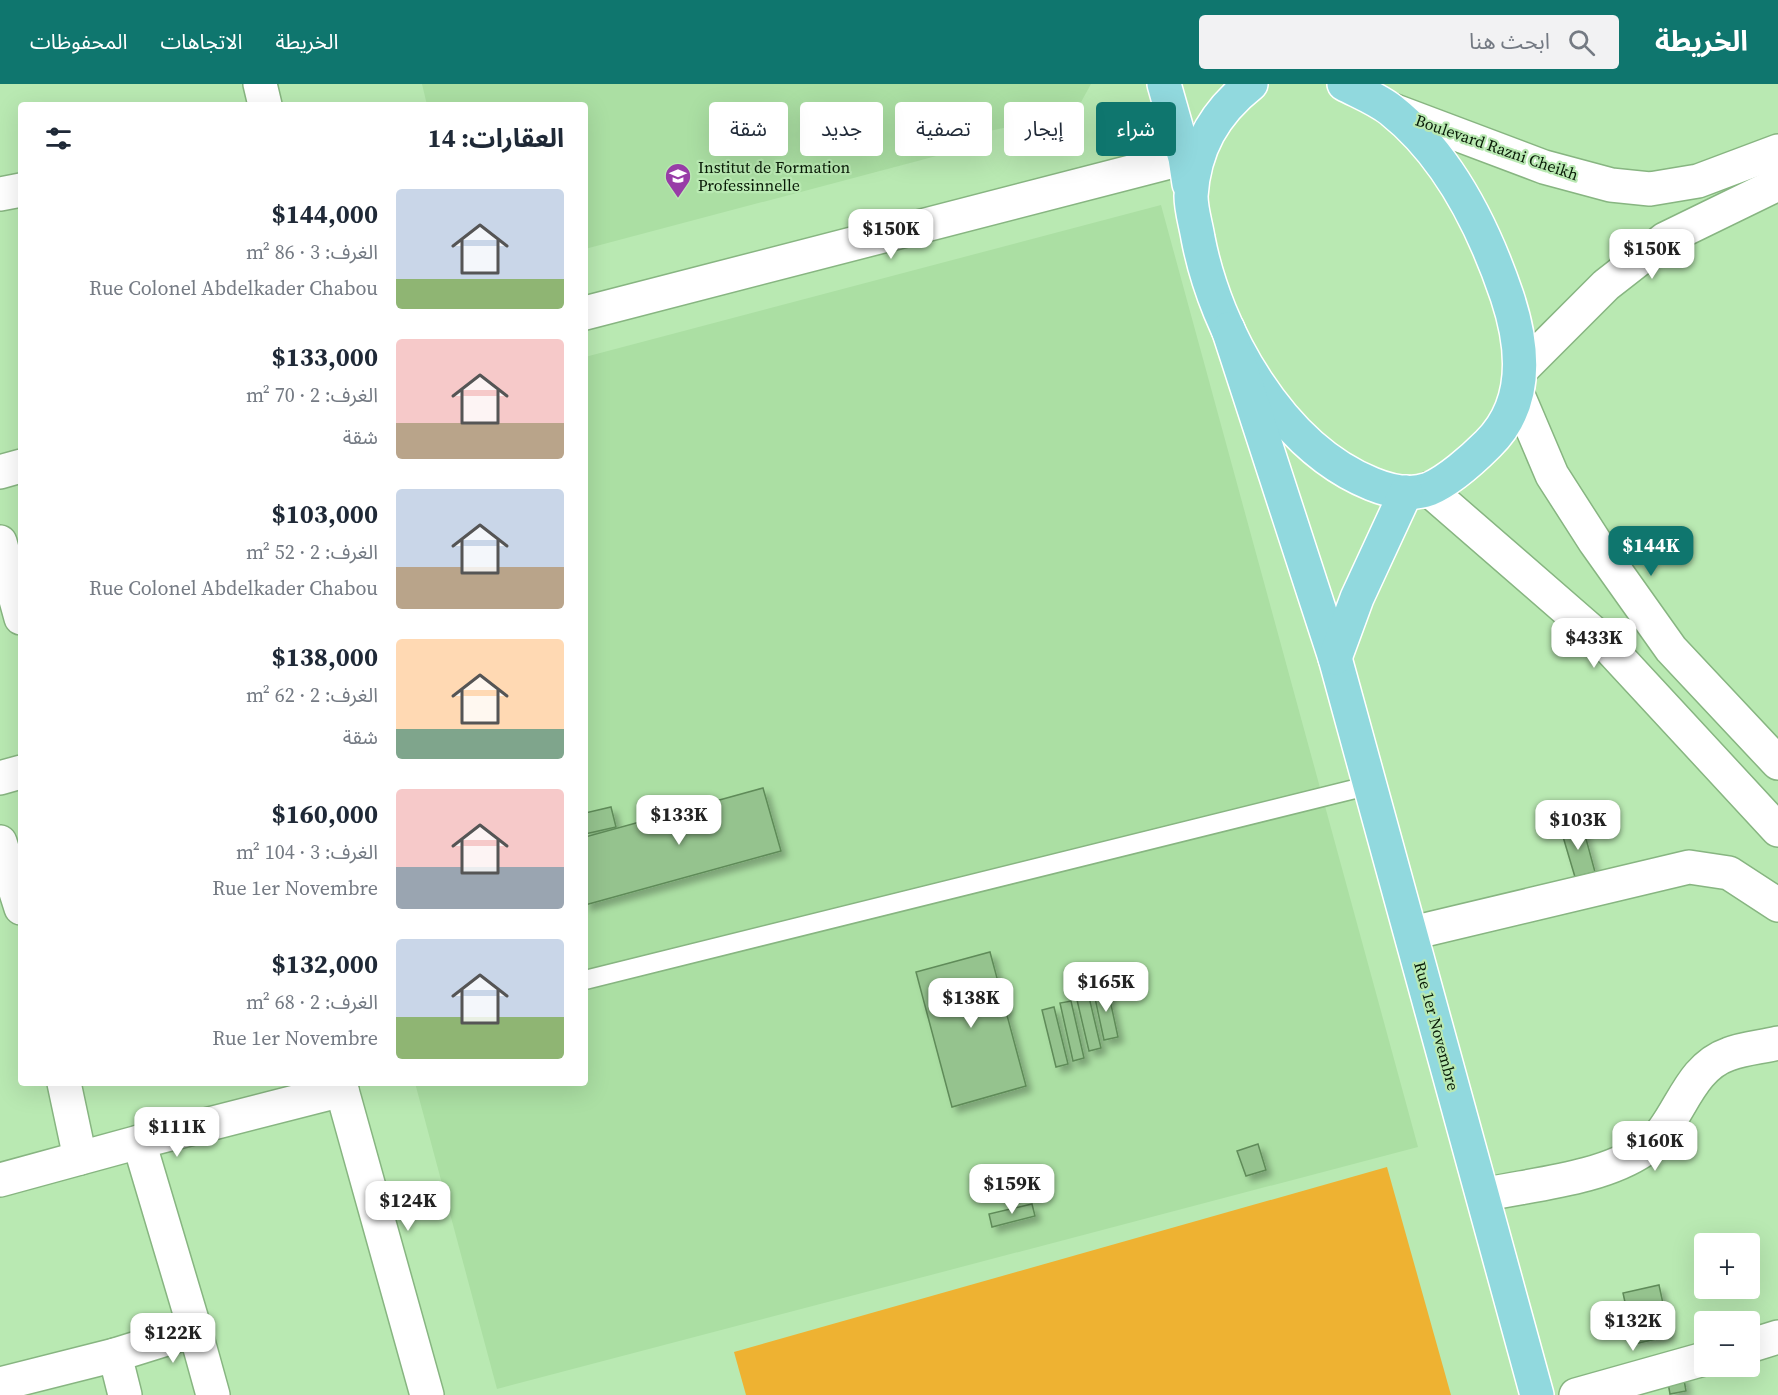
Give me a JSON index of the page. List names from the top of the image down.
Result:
{
  "streets": {
    "main road": ["Rue 1er Novembre"],
    "street": ["Boulevard Razni Cheikh"]
  },
  "places": {
    "school or university": ["Institut de Formation Professinnelle"]
  },
  "page": {
    "header": "الخريطة",
    "search": "ابحث هنا",
    "nav": ["الخريطة", "الاتجاهات", "المحفوظات"],
    "chip": [
      "شراء",
      "إيجار",
      "تصفية",
      "جديد",
      "شقة"
    ],
    "heading": "العقارات: 14",
    "list": [
      {
        "name": "$144,000",
        "note": "الغرف: 3 · 86 m² · Rue Colonel Abdelkader Chabou"
      },
      {
        "name": "$133,000",
        "note": "الغرف: 2 · 70 m² · شقة"
      },
      {
        "name": "$103,000",
        "note": "الغرف: 2 · 52 m² · Rue Colonel Abdelkader Chabou"
      },
      {
        "name": "$138,000",
        "note": "الغرف: 2 · 62 m² · شقة"
      },
      {
        "name": "$160,000",
        "note": "الغرف: 3 · 104 m² · Rue 1er Novembre"
      },
      {
        "name": "$132,000",
        "note": "الغرف: 2 · 68 m² · Rue 1er Novembre"
      }
    ],
    "price": [
      "$150K",
      "$150K",
      "$144K",
      "$433K",
      "$133K",
      "$103K",
      "$165K",
      "$138K",
      "$111K",
      "$160K",
      "$159K",
      "$124K",
      "$132K",
      "$122K"
    ],
    "map_buttons": ["+", "−"]
  }
}
